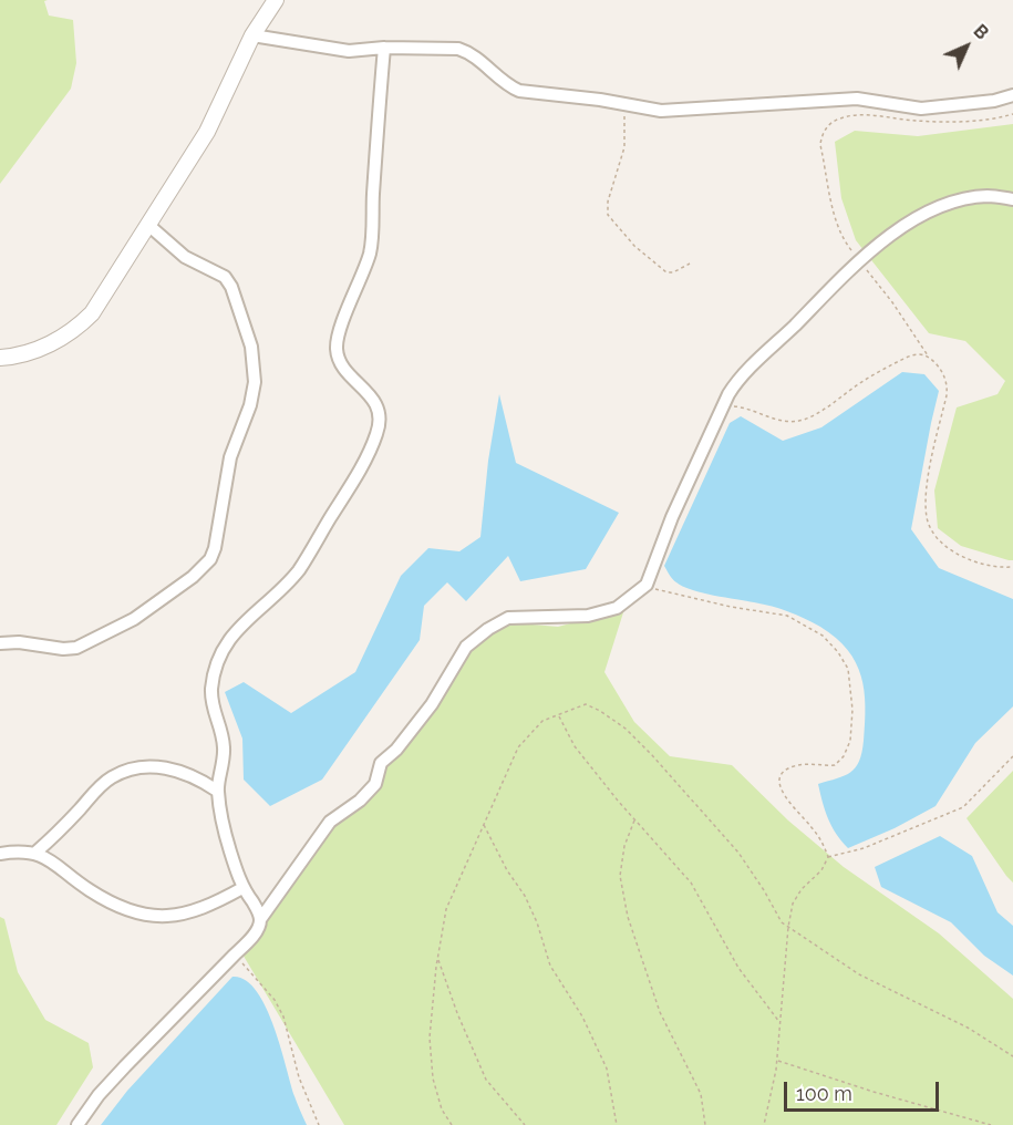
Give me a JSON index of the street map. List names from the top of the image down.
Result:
{
  "scale_bar": "100 m",
  "north": "top right"
}
